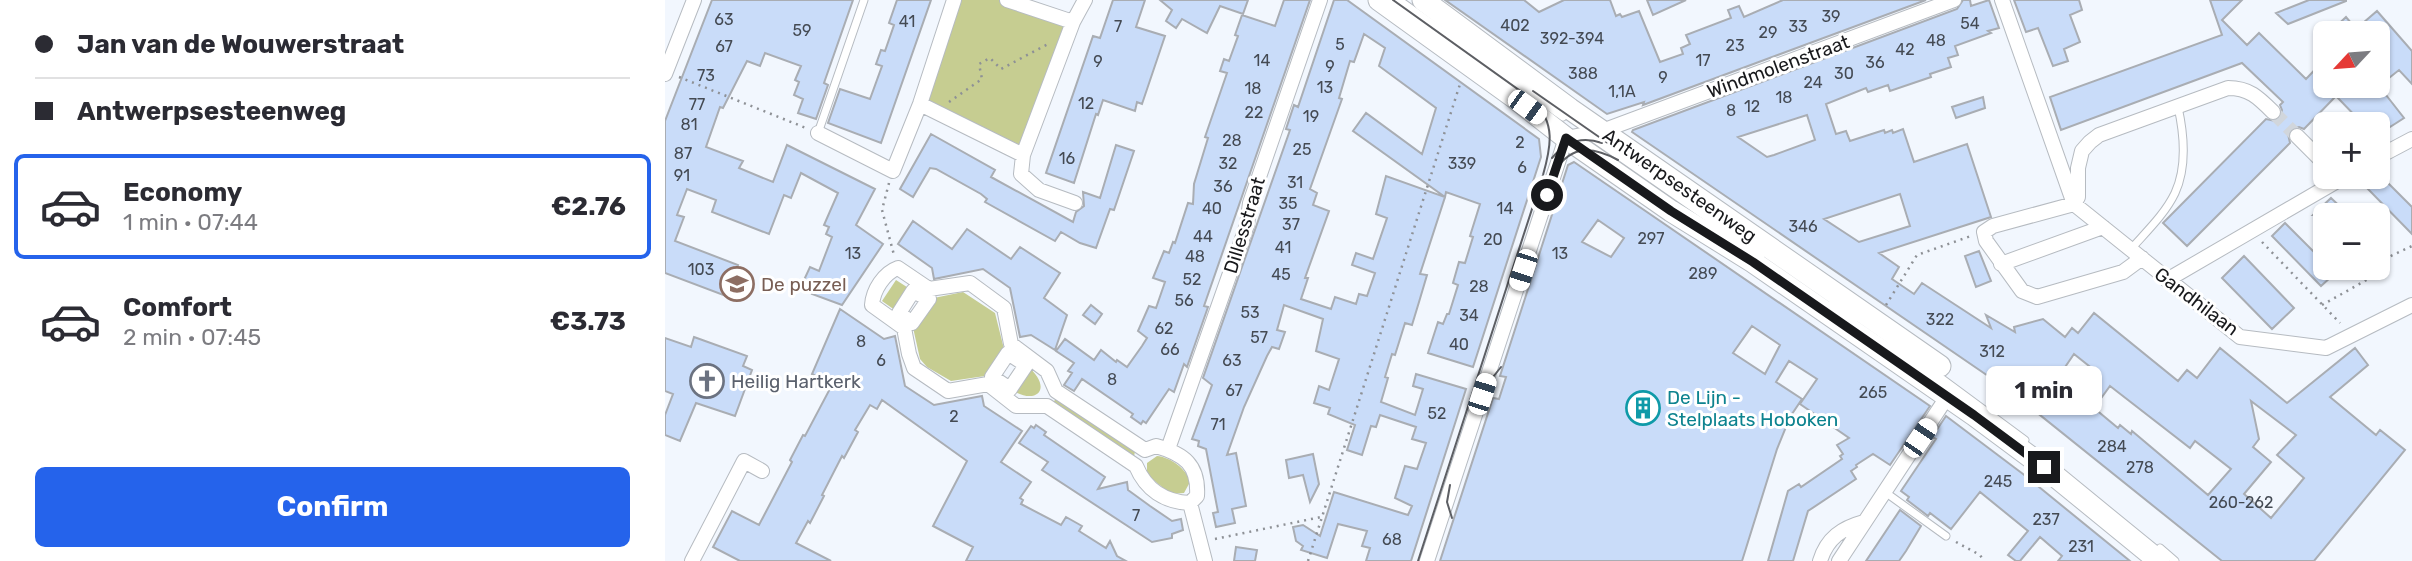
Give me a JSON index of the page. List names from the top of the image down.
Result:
{
  "streets": {
    "street": [
      "Windmolenstraat",
      "Antwerpsesteenweg",
      "Dillesstraat",
      "Gandhilaan"
    ]
  },
  "crossings": [
    ["Windmolenstraat", "Antwerpsesteenweg"]
  ],
  "places": {
    "school or university": ["De puzzel"],
    "church": ["Heilig Hartkerk"],
    "building": ["De Lijn - Stelplaats Hoboken"]
  },
  "house_numbers": [
    "39",
    "63",
    "41",
    "54",
    "402",
    "7",
    "33",
    "59",
    "29",
    "392-394",
    "48",
    "5",
    "23",
    "67",
    "42",
    "14",
    "17",
    "9",
    "36",
    "9",
    "388",
    "30",
    "73",
    "9",
    "24",
    "13",
    "18",
    "1,1A",
    "18",
    "12",
    "77",
    "12",
    "8",
    "22",
    "19",
    "81",
    "28",
    "2",
    "25",
    "87",
    "16",
    "32",
    "339",
    "6",
    "91",
    "31",
    "36",
    "35",
    "40",
    "14",
    "37",
    "346",
    "44",
    "297",
    "20",
    "41",
    "13",
    "13",
    "48",
    "103",
    "289",
    "45",
    "52",
    "28",
    "56",
    "53",
    "34",
    "322",
    "62",
    "57",
    "8",
    "40",
    "66",
    "312",
    "6",
    "63",
    "8",
    "67",
    "265",
    "52",
    "2",
    "71",
    "284",
    "278",
    "245",
    "260-262",
    "7",
    "237",
    "68",
    "231"
  ],
  "north": "bottom left",
  "page": {
    "banner": ["Jan van de Wouwerstraat", "Antwerpsesteenweg"],
    "map_buttons": ["+", "−"],
    "list": [
      {
        "name": "Economy",
        "note": "1 min · 07:44",
        "value": "€2.76"
      },
      {
        "name": "Comfort",
        "note": "2 min · 07:45",
        "value": "€3.73"
      }
    ],
    "bubble": "1 min",
    "buttons": "Confirm"
  }
}
